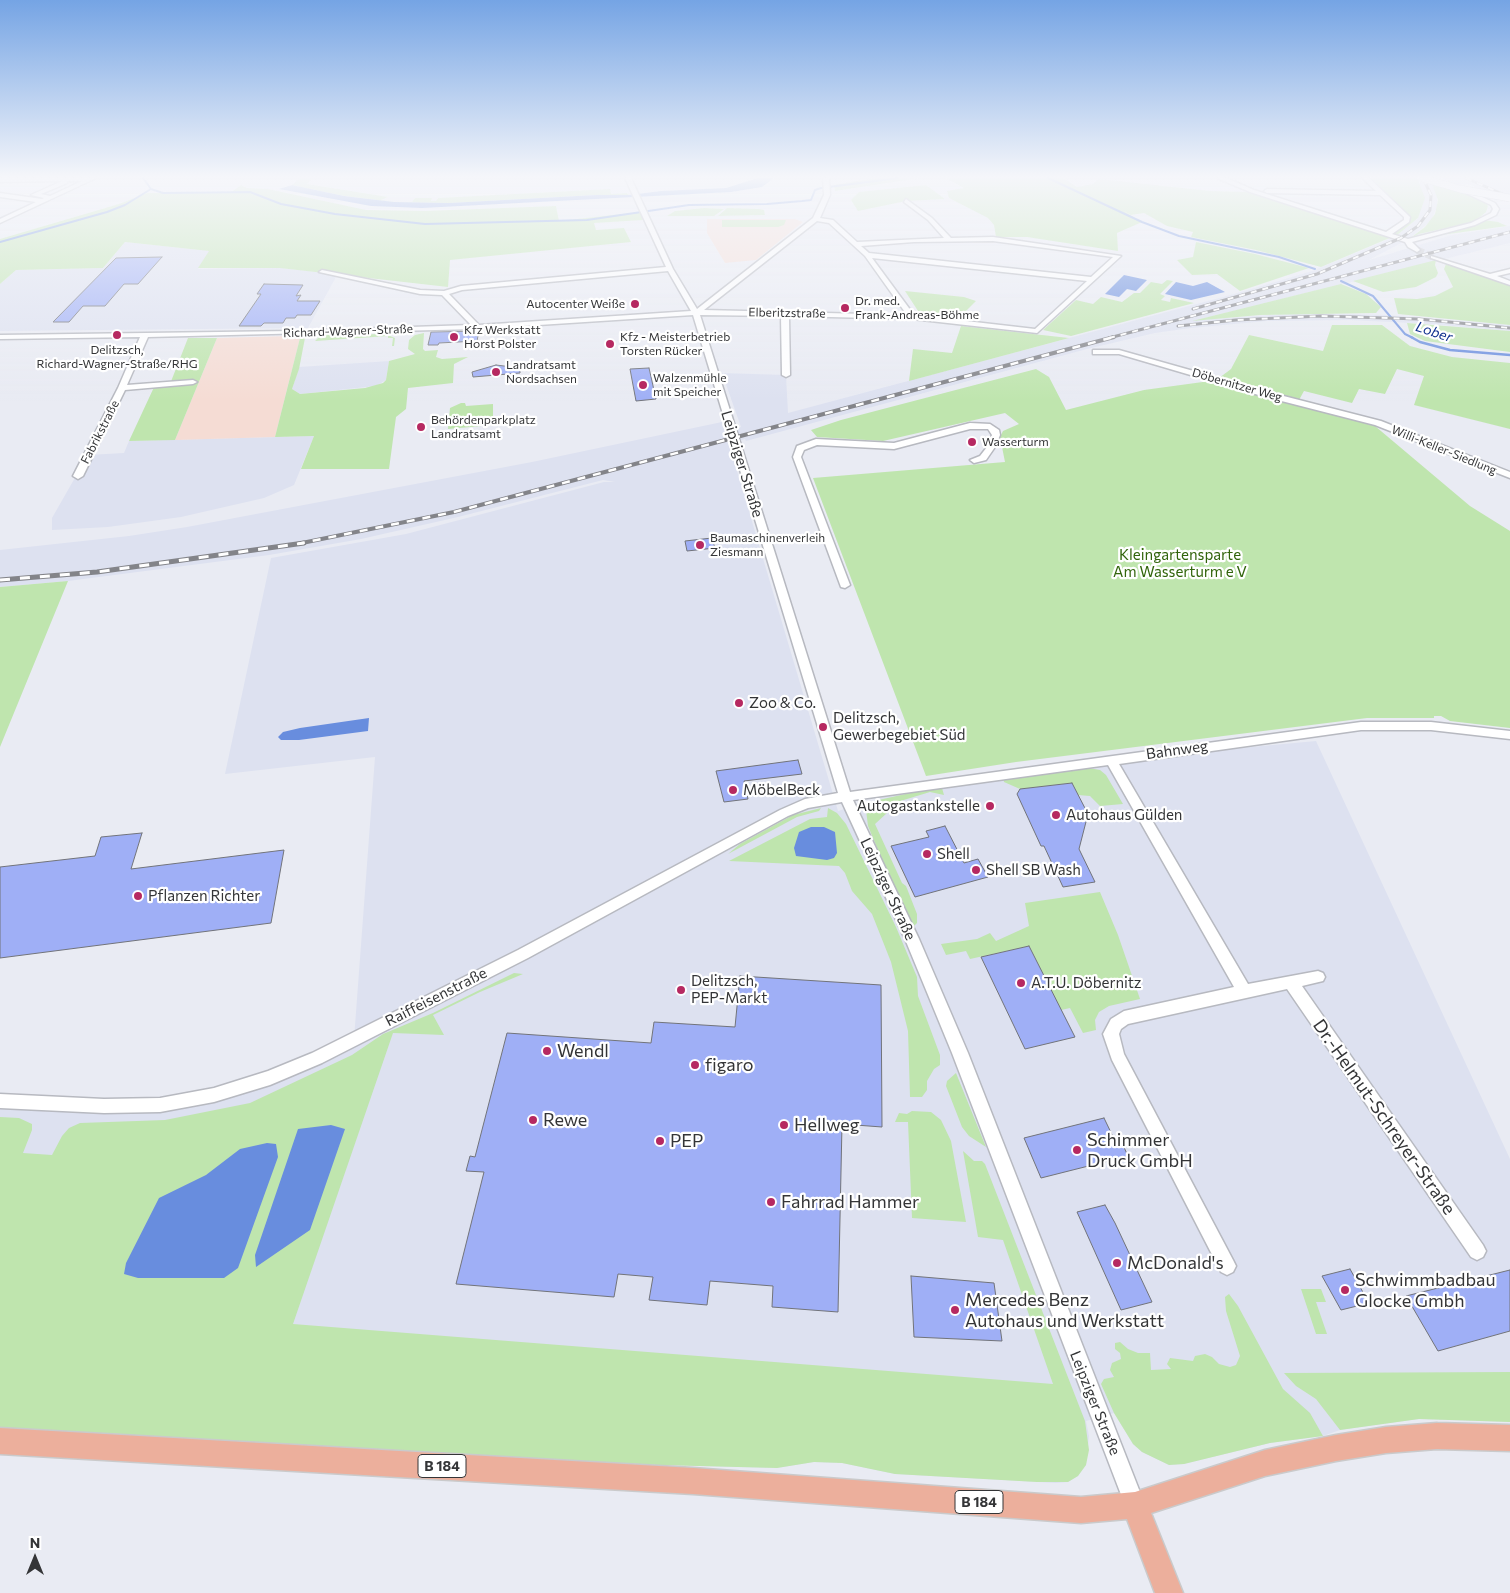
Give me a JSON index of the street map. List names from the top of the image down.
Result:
{
  "streets": {
    "main road": ["Leipziger Straße", "B 184"],
    "street": [
      "Elberitzstraße",
      "Richard-Wagner-Straße",
      "Döbernitzer Weg",
      "Fabrikstraße",
      "Willi-Keller-Siedlung",
      "Bahnweg",
      "Raiffeisenstraße",
      "Dr.-Helmut-Schreyer-Straße"
    ]
  },
  "crossings": [
    ["Elberitzstraße", "Richard-Wagner-Straße"],
    ["Elberitzstraße", "Leipziger Straße"],
    ["Richard-Wagner-Straße", "Fabrikstraße"],
    ["Richard-Wagner-Straße", "Leipziger Straße"],
    ["Döbernitzer Weg", "Willi-Keller-Siedlung"],
    ["Leipziger Straße", "Bahnweg"],
    ["Leipziger Straße", "Raiffeisenstraße"],
    ["Leipziger Straße", "B 184"],
    ["Bahnweg", "Raiffeisenstraße"]
  ],
  "water": ["Lober"],
  "parks": ["Kleingartensparte Am Wasserturm e V"],
  "places": [
    "Autocenter Weiße",
    "Dr. med. Frank-Andreas-Böhme",
    "Delitzsch, Richard-Wagner-Straße/RHG",
    "Kfz Werkstatt Horst Polster",
    "Kfz - Meisterbetrieb Torsten Rücker",
    "Landratsamt Nordsachsen",
    "Walzenmühle mit Speicher",
    "Behördenparkplatz Landratsamt",
    "Wasserturm",
    "Baumaschinenverleih Ziesmann",
    "Zoo & Co.",
    "Delitzsch, Gewerbegebiet Süd",
    "MöbelBeck",
    "Autogastankstelle",
    "Autohaus Gülden",
    "Shell",
    "Shell SB Wash",
    "Pflanzen Richter",
    "A.T.U. Döbernitz",
    "Delitzsch, PEP-Markt",
    "Wendl",
    "figaro",
    "Rewe",
    "Hellweg",
    "PEP",
    "Schimmer Druck GmbH",
    "Fahrrad Hammer",
    "McDonald's",
    "Schwimmbadbau Glocke Gmbh",
    "Mercedes Benz Autohaus und Werkstatt"
  ],
  "north": "top"
}
